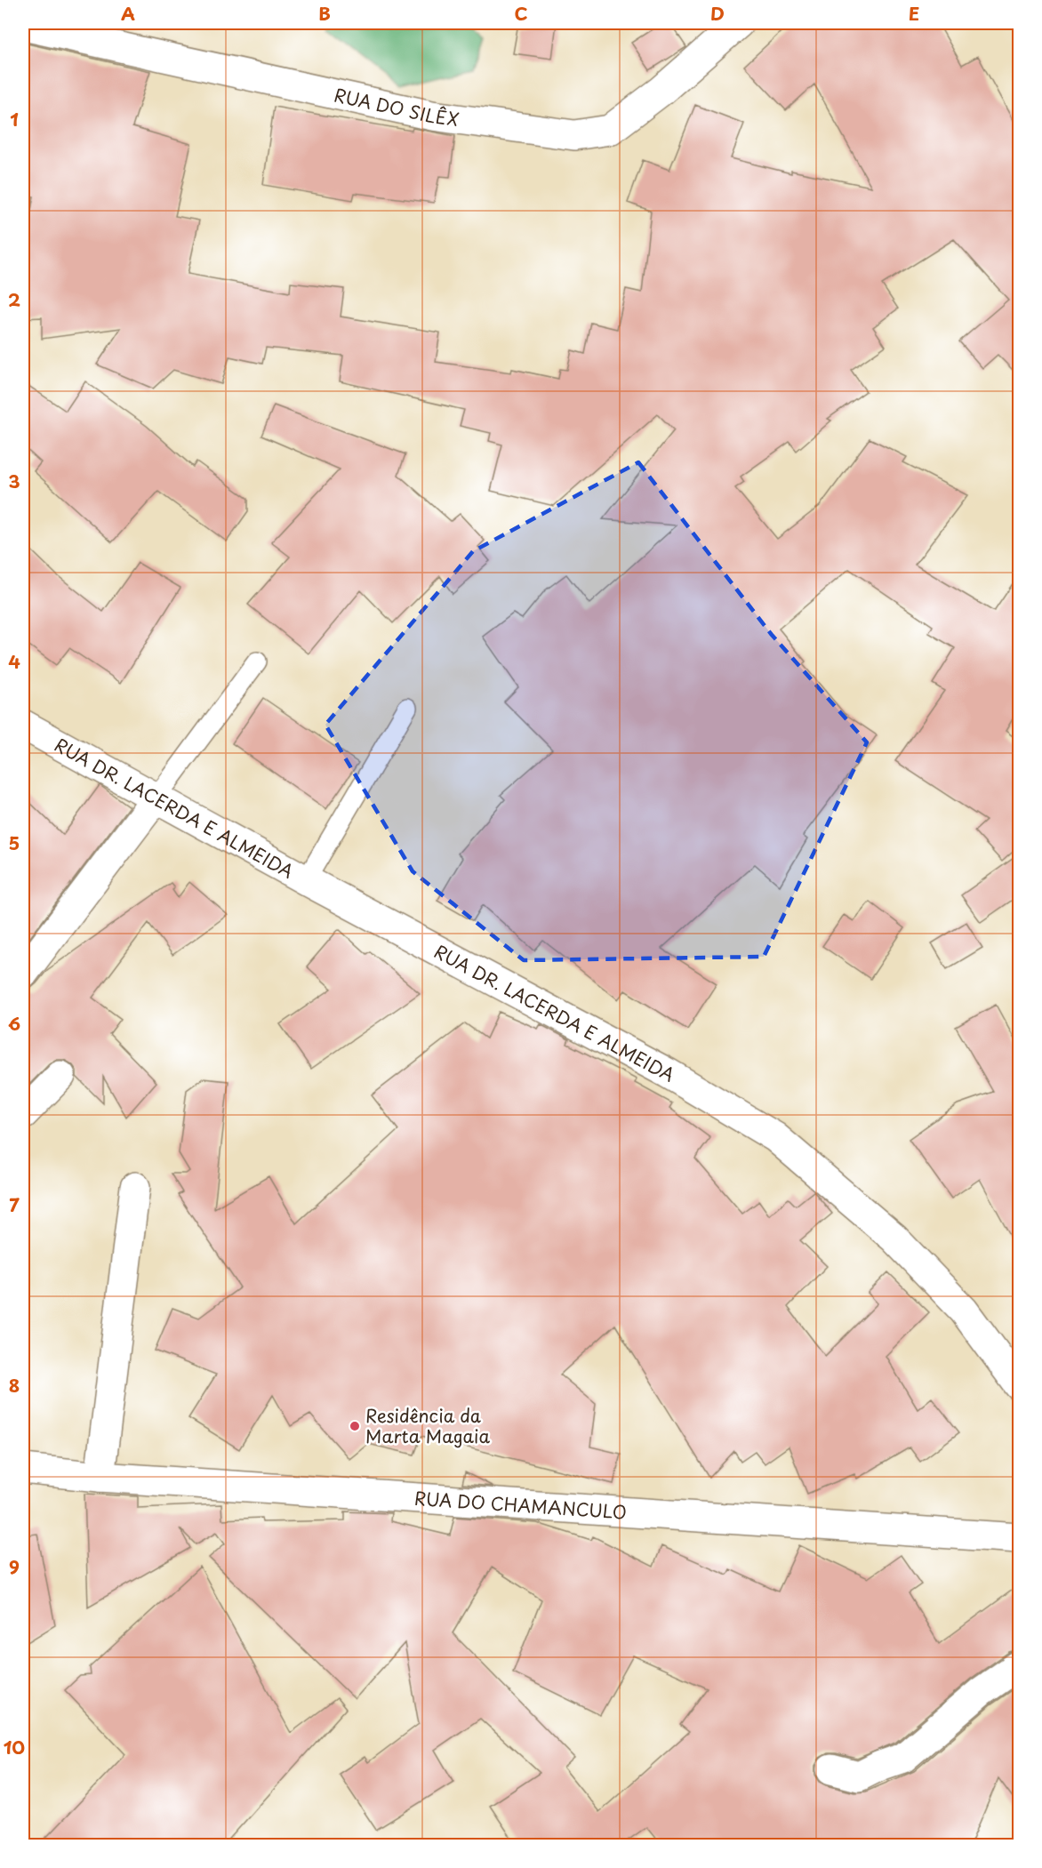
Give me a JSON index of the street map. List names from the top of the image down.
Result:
{
  "streets": {
    "street": ["RUA DO SILÊX", "RUA DR. LACERDA E ALMEIDA", "RUA DO CHAMANCULO"]
  },
  "places": ["Residência da Marta Magaia"],
  "grid": {
    "columns": [
      "A",
      "B",
      "C",
      "D",
      "E"
    ],
    "rows": [
      "1",
      "2",
      "3",
      "4",
      "5",
      "6",
      "7",
      "8",
      "9",
      "10"
    ]
  }
}
